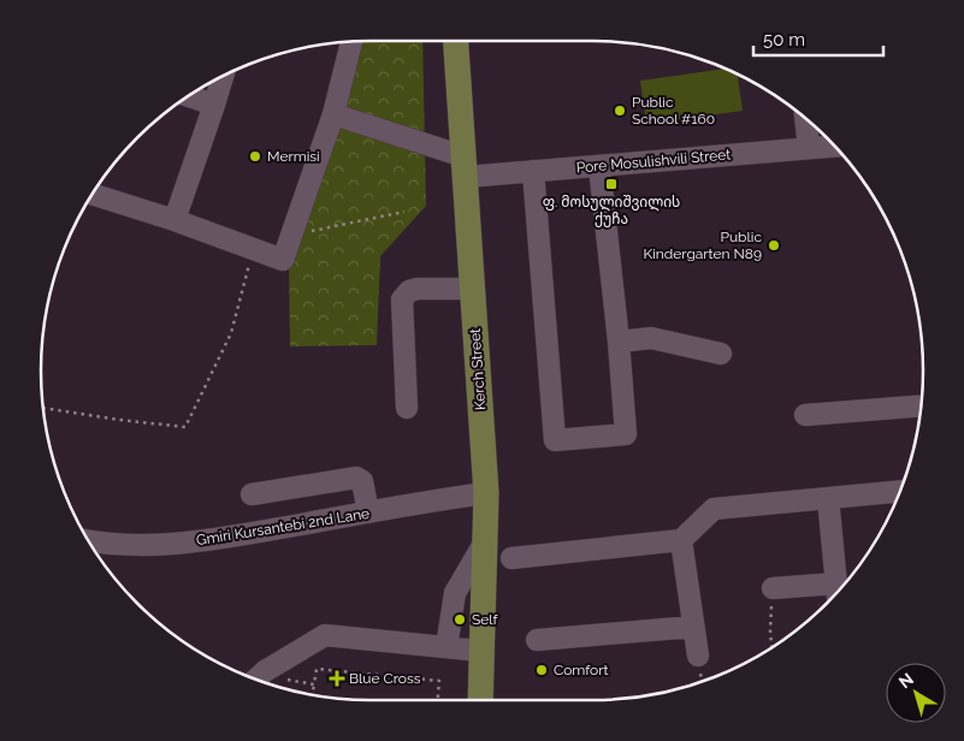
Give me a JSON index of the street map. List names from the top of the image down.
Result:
{
  "streets": {
    "main road": ["Kerch Street"],
    "street": ["Pore Mosulishvili Street", "Gmiri Kursantebi 2nd Lane"]
  },
  "crossings": [
    ["Pore Mosulishvili Street", "Kerch Street"],
    ["Kerch Street", "Gmiri Kursantebi 2nd Lane"]
  ],
  "places": {
    "other": [
      "Public School #160",
      "Mermisi",
      "Public Kindergarten N89",
      "Self",
      "Comfort"
    ],
    "transit": ["ფ. მოსულიშვილის ქუჩა"],
    "health": ["Blue Cross"]
  },
  "scale_bar": "50 m",
  "north": "top left"
}
